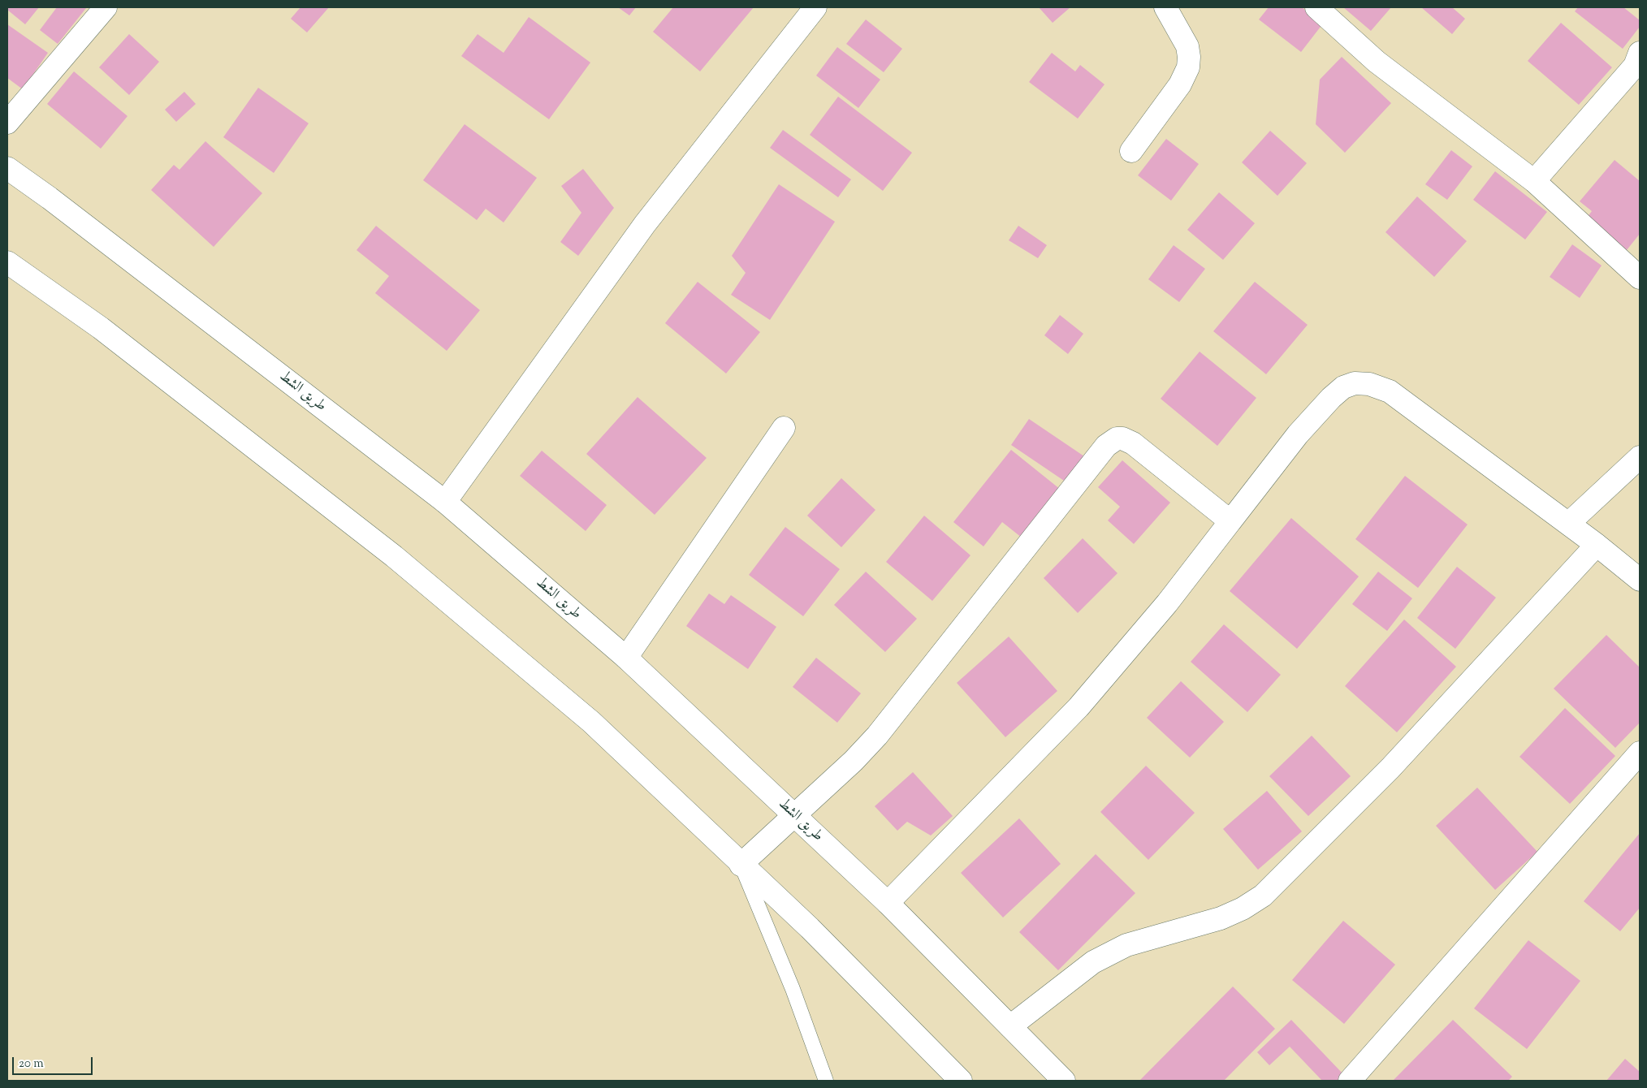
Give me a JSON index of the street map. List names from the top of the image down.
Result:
{
  "streets": {
    "main road": ["طريق الشط"]
  },
  "scale_bar": "20 m"
}
